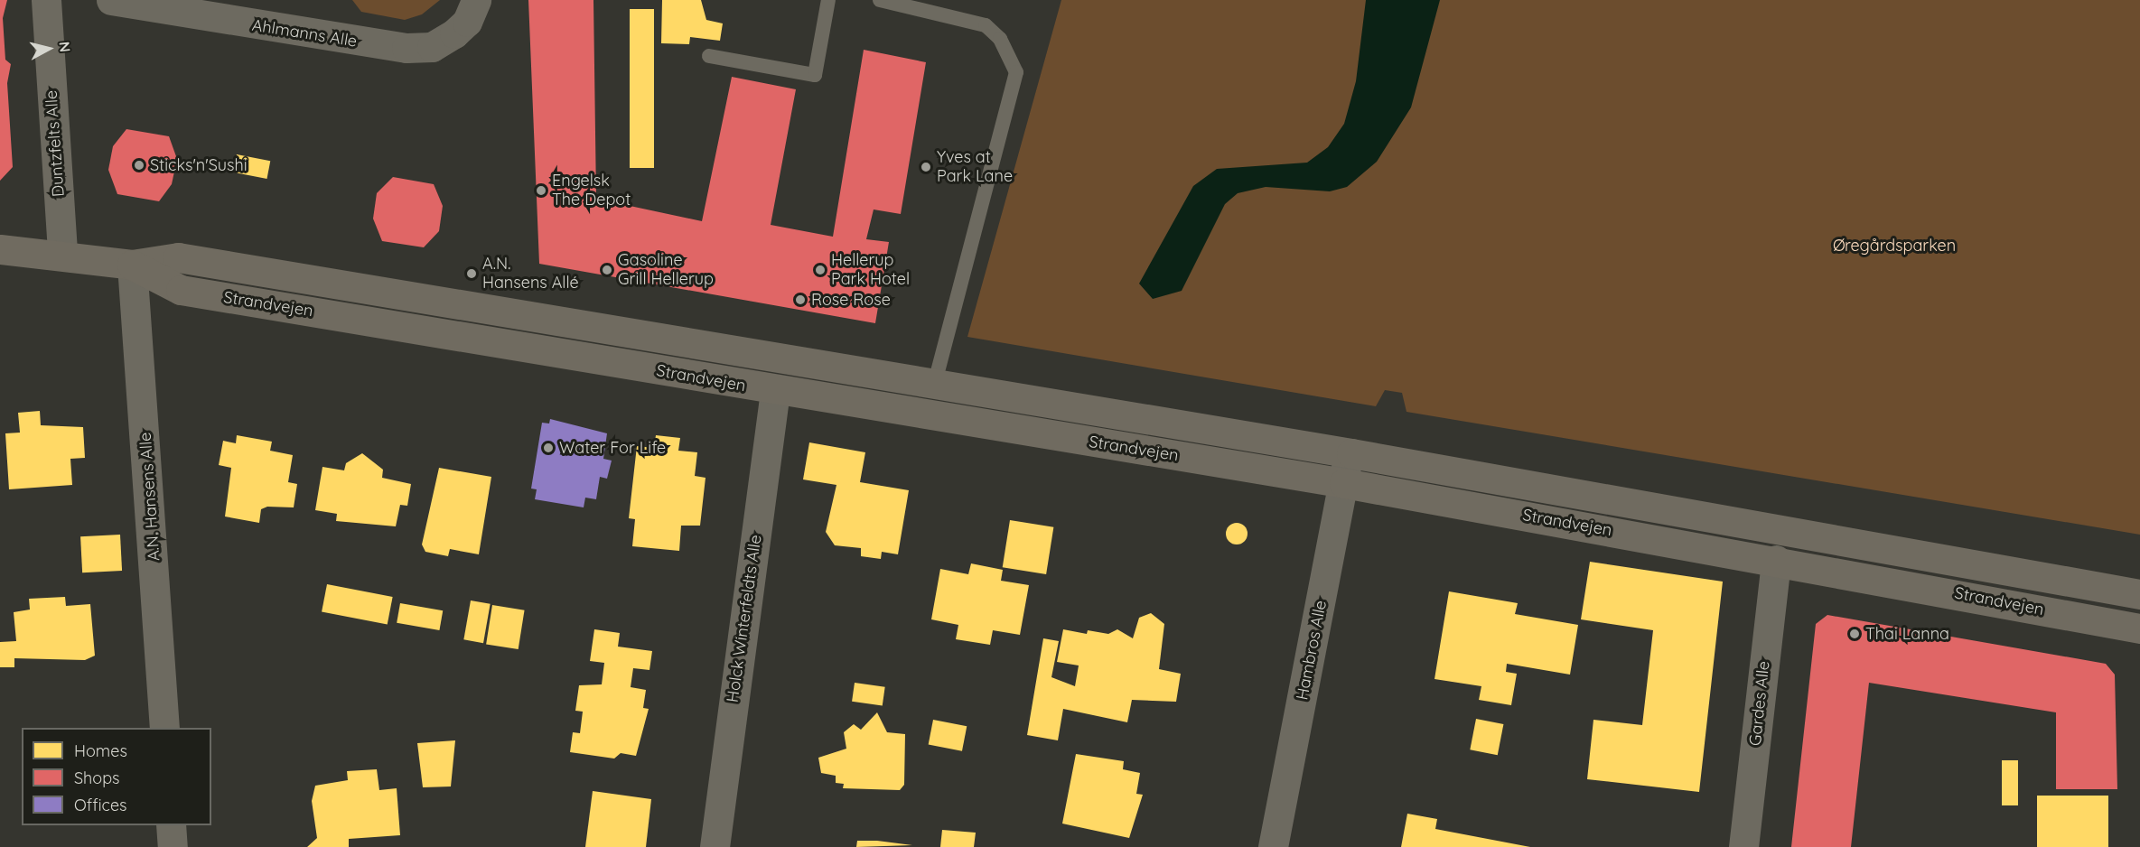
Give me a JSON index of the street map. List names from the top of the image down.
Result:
{
  "streets": {
    "main road": ["Strandvejen"],
    "street": [
      "Ahlmanns Alle",
      "Duntzfelts Alle",
      "A.N. Hansens Alle",
      "Holck Winterfeldts Alle",
      "Hambros Alle",
      "Gardes Alle"
    ]
  },
  "crossings": [
    ["Duntzfelts Alle", "Strandvejen"],
    ["Strandvejen", "A.N. Hansens Alle"],
    ["Strandvejen", "Holck Winterfeldts Alle"],
    ["Strandvejen", "Hambros Alle"],
    ["Strandvejen", "Gardes Alle"]
  ],
  "parks": ["Øregårdsparken"],
  "places": [
    "Sticks'n'Sushi",
    "Yves at Park Lane",
    "Engelsk The Depot",
    "Gasoline Grill Hellerup",
    "Hellerup Park Hotel",
    "A.N. Hansens Allé",
    "Rose Rose",
    "Water For Life",
    "Thai Lanna"
  ],
  "legend": ["Homes", "Shops", "Offices"],
  "north": "right"
}
